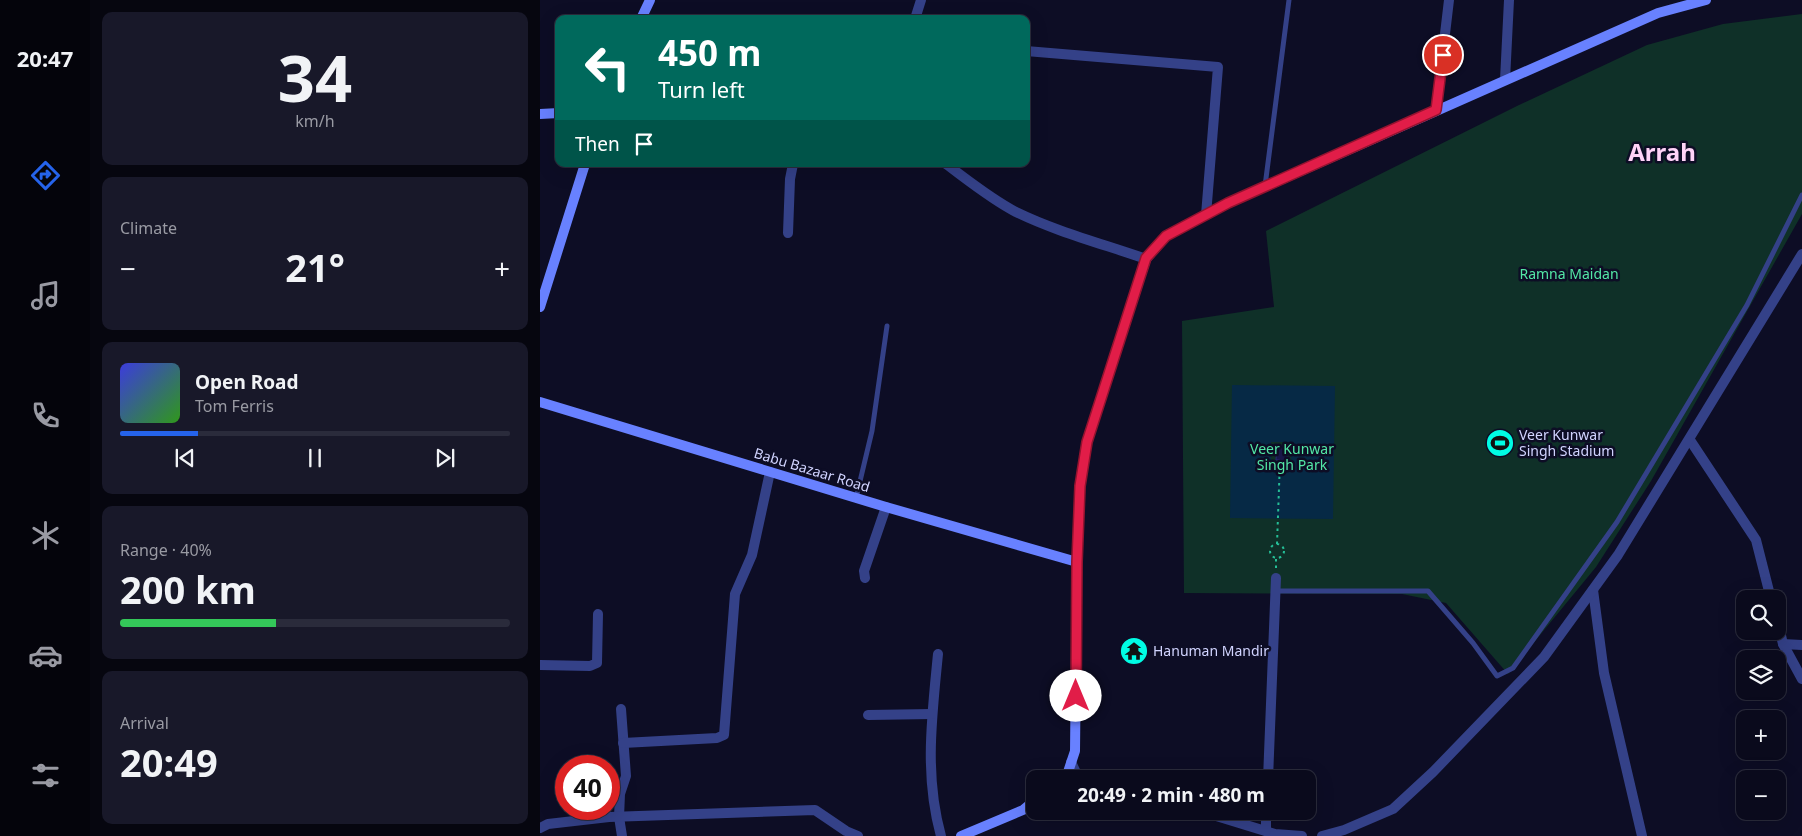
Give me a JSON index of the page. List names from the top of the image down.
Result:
{
  "streets": {
    "street": ["Babu Bazaar Road"]
  },
  "districts": ["Arrah"],
  "parks": ["Ramna Maidan", "Veer Kunwar Singh Park"],
  "places": {
    "sports": ["Veer Kunwar Singh Stadium"],
    "temple": ["Hanuman Mandir"]
  },
  "page": {
    "tabs": "20:47",
    "tile": [
      ["34", "km/h"],
      "Climate",
      ["Range · 40%", "200 km"],
      ["Arrival", "20:49"]
    ],
    "turn": ["450 m", "Turn left"],
    "then": "Then",
    "heat": ["−", "21°", "+"],
    "song": ["Open Road", "Tom Ferris"],
    "map_buttons": ["+", "−"],
    "limit": "40",
    "trip": "20:49 · 2 min · 480 m"
  }
}
